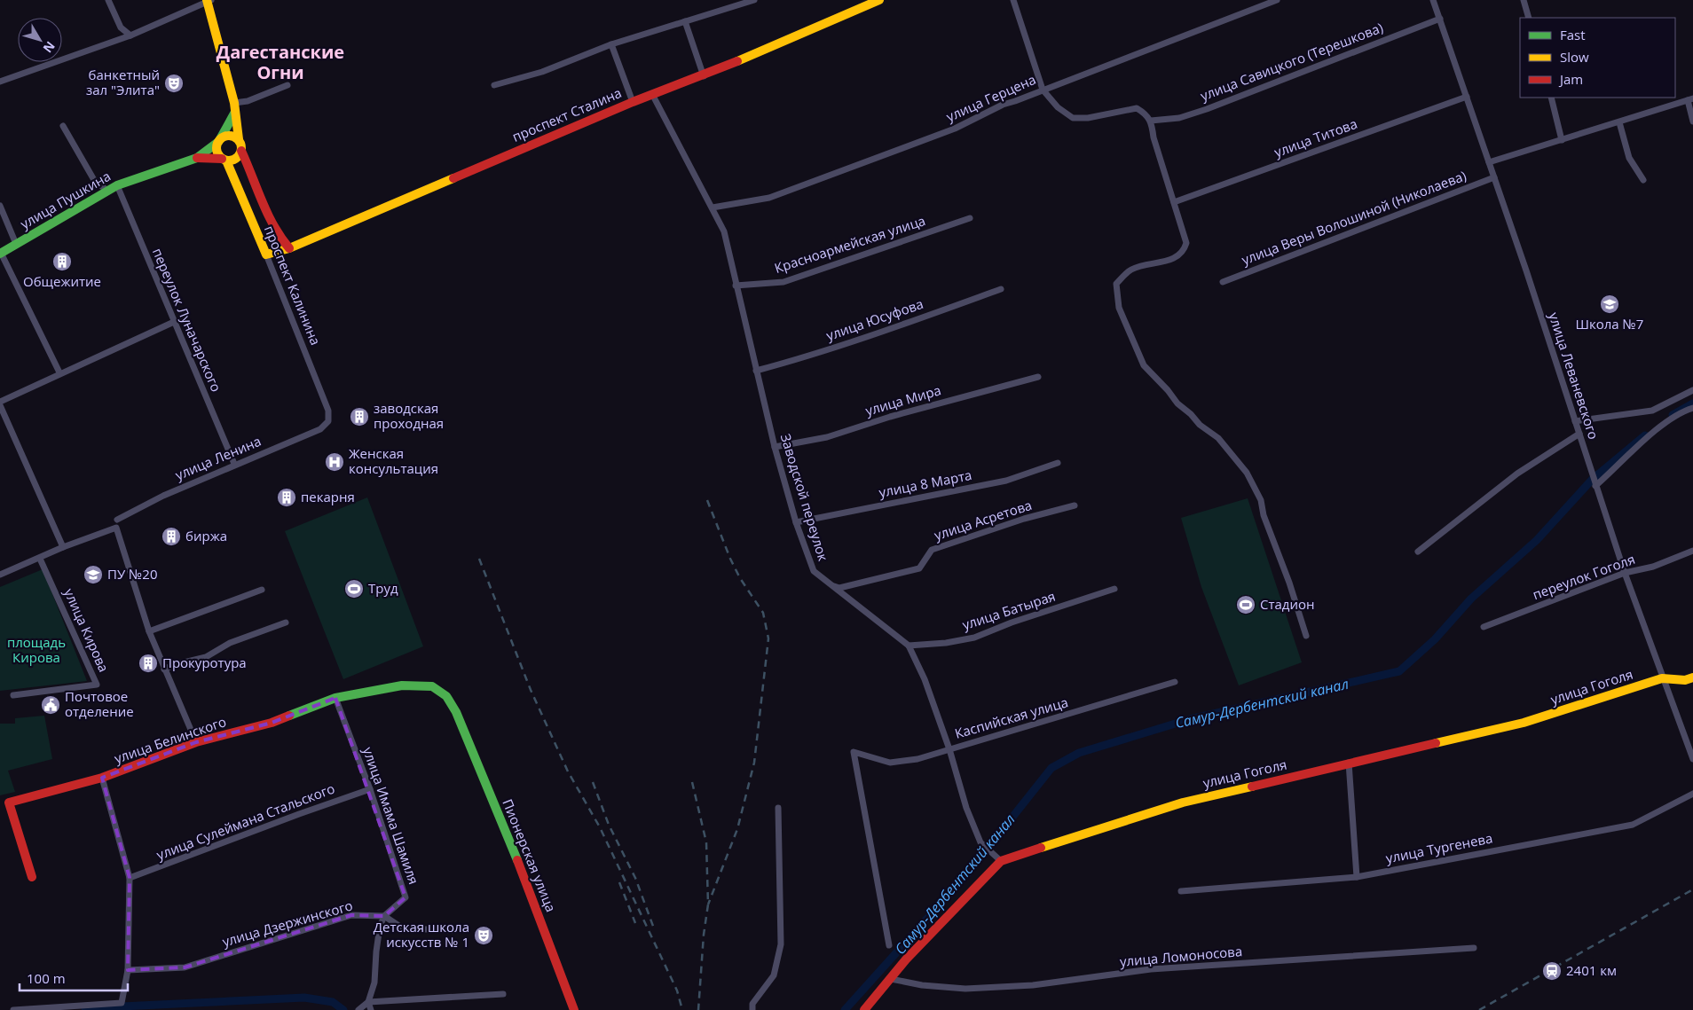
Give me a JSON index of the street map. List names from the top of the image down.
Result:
{
  "streets": {
    "street": [
      "улица Савицкого (Терешкова)",
      "улица Герцена",
      "проспект Сталина",
      "улица Титова",
      "улица Пушкина",
      "улица Веры Волошиной (Николаева)",
      "Красноармейская улица",
      "проспект Калинина",
      "переулок Луначарского",
      "улица Юсуфова",
      "улица Леваневского",
      "улица Мира",
      "улица Ленина",
      "улица 8 Марта",
      "Заводской переулок",
      "улица Асретова",
      "переулок Гоголя",
      "улица Батырая",
      "улица Кирова",
      "улица Гоголя",
      "Каспийская улица",
      "улица Белинского",
      "улица Имама Шамиля",
      "улица Сулеймана Стальского",
      "улица Тургенева",
      "Пионерская улица",
      "улица Дзержинского",
      "улица Ломоносова"
    ]
  },
  "crossings": [
    ["улица Савицкого (Терешкова)", "улица Леваневского"],
    ["улица Герцена", "Заводской переулок"],
    ["проспект Сталина", "проспект Калинина"],
    ["проспект Сталина", "Заводской переулок"],
    ["улица Титова", "улица Леваневского"],
    ["улица Пушкина", "переулок Луначарского"],
    ["улица Веры Волошиной (Николаева)", "улица Леваневского"],
    ["Красноармейская улица", "Заводской переулок"],
    ["проспект Калинина", "улица Ленина"],
    ["переулок Луначарского", "улица Ленина"],
    ["улица Юсуфова", "Заводской переулок"],
    ["улица Леваневского", "переулок Гоголя"],
    ["улица Леваневского", "улица Гоголя"],
    ["улица Мира", "Заводской переулок"],
    ["улица 8 Марта", "Заводской переулок"],
    ["Заводской переулок", "улица Асретова"],
    ["Заводской переулок", "улица Батырая"],
    ["Заводской переулок", "улица Гоголя"],
    ["Заводской переулок", "Каспийская улица"],
    ["улица Гоголя", "улица Ломоносова"],
    ["улица Белинского", "улица Имама Шамиля"],
    ["улица Белинского", "Пионерская улица"],
    ["улица Имама Шамиля", "улица Сулеймана Стальского"],
    ["улица Имама Шамиля", "улица Дзержинского"]
  ],
  "districts": ["Дагестанские Огни"],
  "water": ["Самур-Дербентский канал"],
  "parks": ["площадь Кирова"],
  "places": {
    "theatre": ["банкетный зал \"Элита\"", "Детская школа искусств № 1"],
    "building": [
      "Общежитие",
      "заводская проходная",
      "пекарня",
      "биржа",
      "Прокуротура"
    ],
    "school or university": ["Школа №7", "ПУ №20"],
    "hospital": ["Женская консультация"],
    "sports": ["Труд", "Стадион"],
    "public building": ["Почтовое отделение"],
    "station": ["2401 км"]
  },
  "legend": ["Fast", "Slow", "Jam"],
  "scale_bar": "100 m",
  "north": "bottom right"
}
